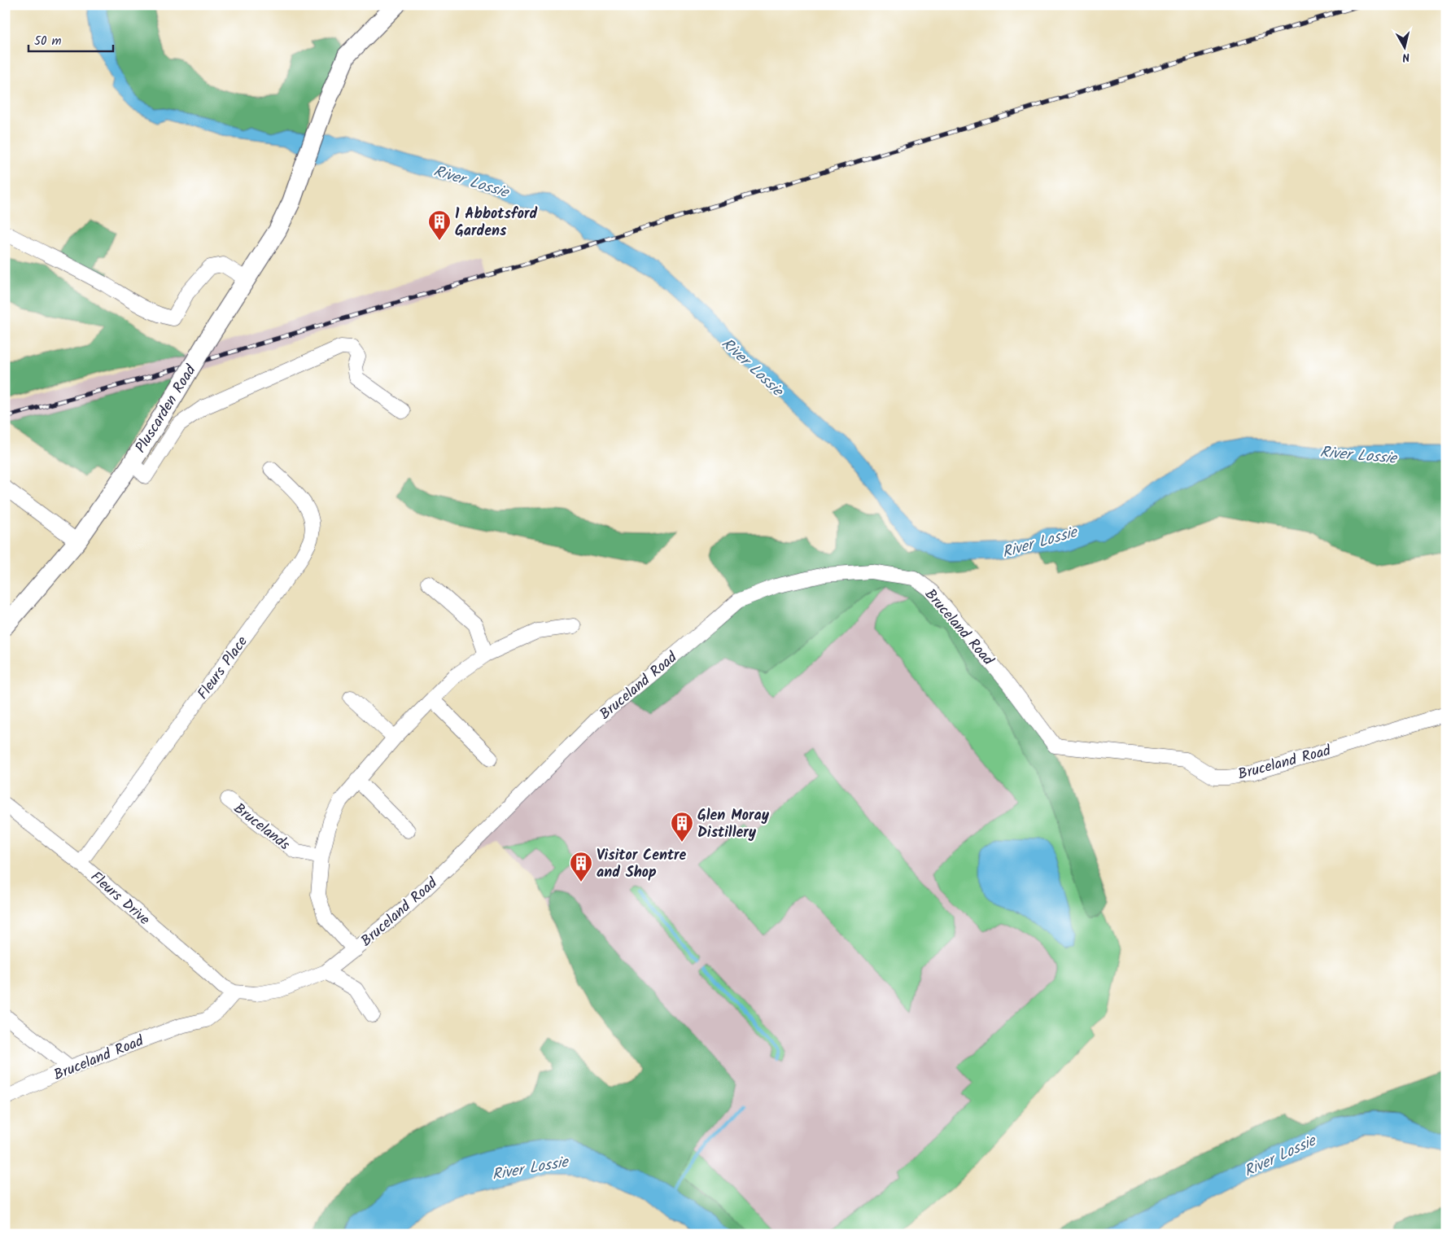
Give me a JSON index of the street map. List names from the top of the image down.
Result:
{
  "streets": {
    "main road": ["Pluscarden Road"],
    "street": [
      "Bruceland Road",
      "Fleurs Place",
      "Brucelands",
      "Fleurs Drive"
    ]
  },
  "crossings": [
    ["Bruceland Road", "Fleurs Drive"],
    ["Fleurs Place", "Fleurs Drive"]
  ],
  "water": ["River Lossie"],
  "places": {
    "building": ["1 Abbotsford Gardens", "Glen Moray Distillery", "Visitor Centre and Shop"]
  },
  "scale_bar": "50 m",
  "north": "bottom"
}
